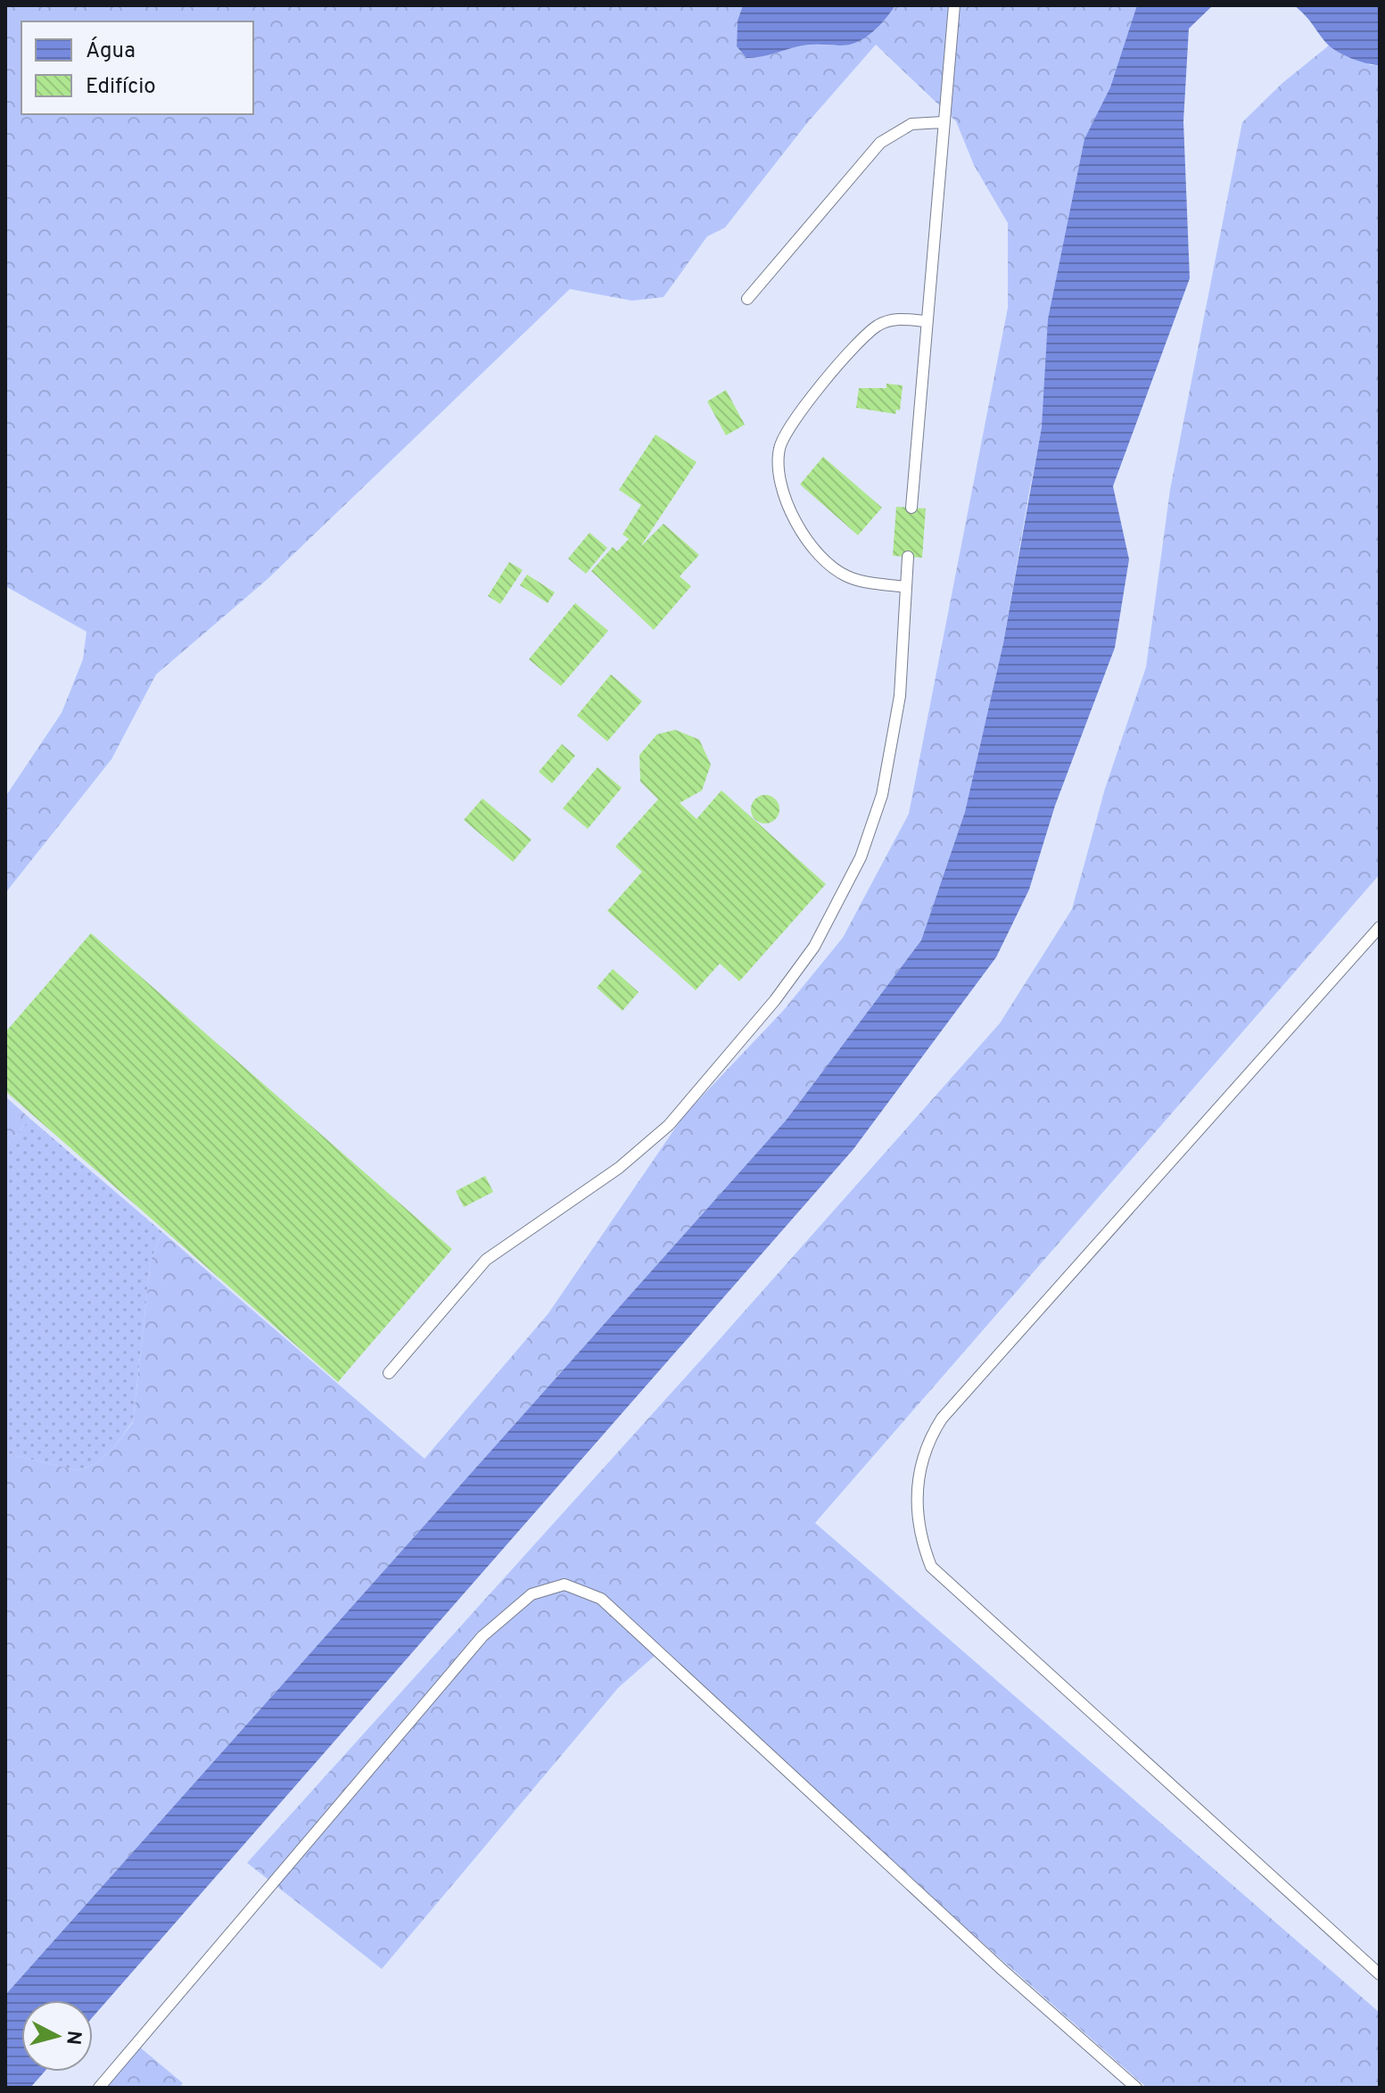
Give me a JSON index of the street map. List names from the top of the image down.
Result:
{
  "legend": ["Água", "Edifício"],
  "north": "right"
}
